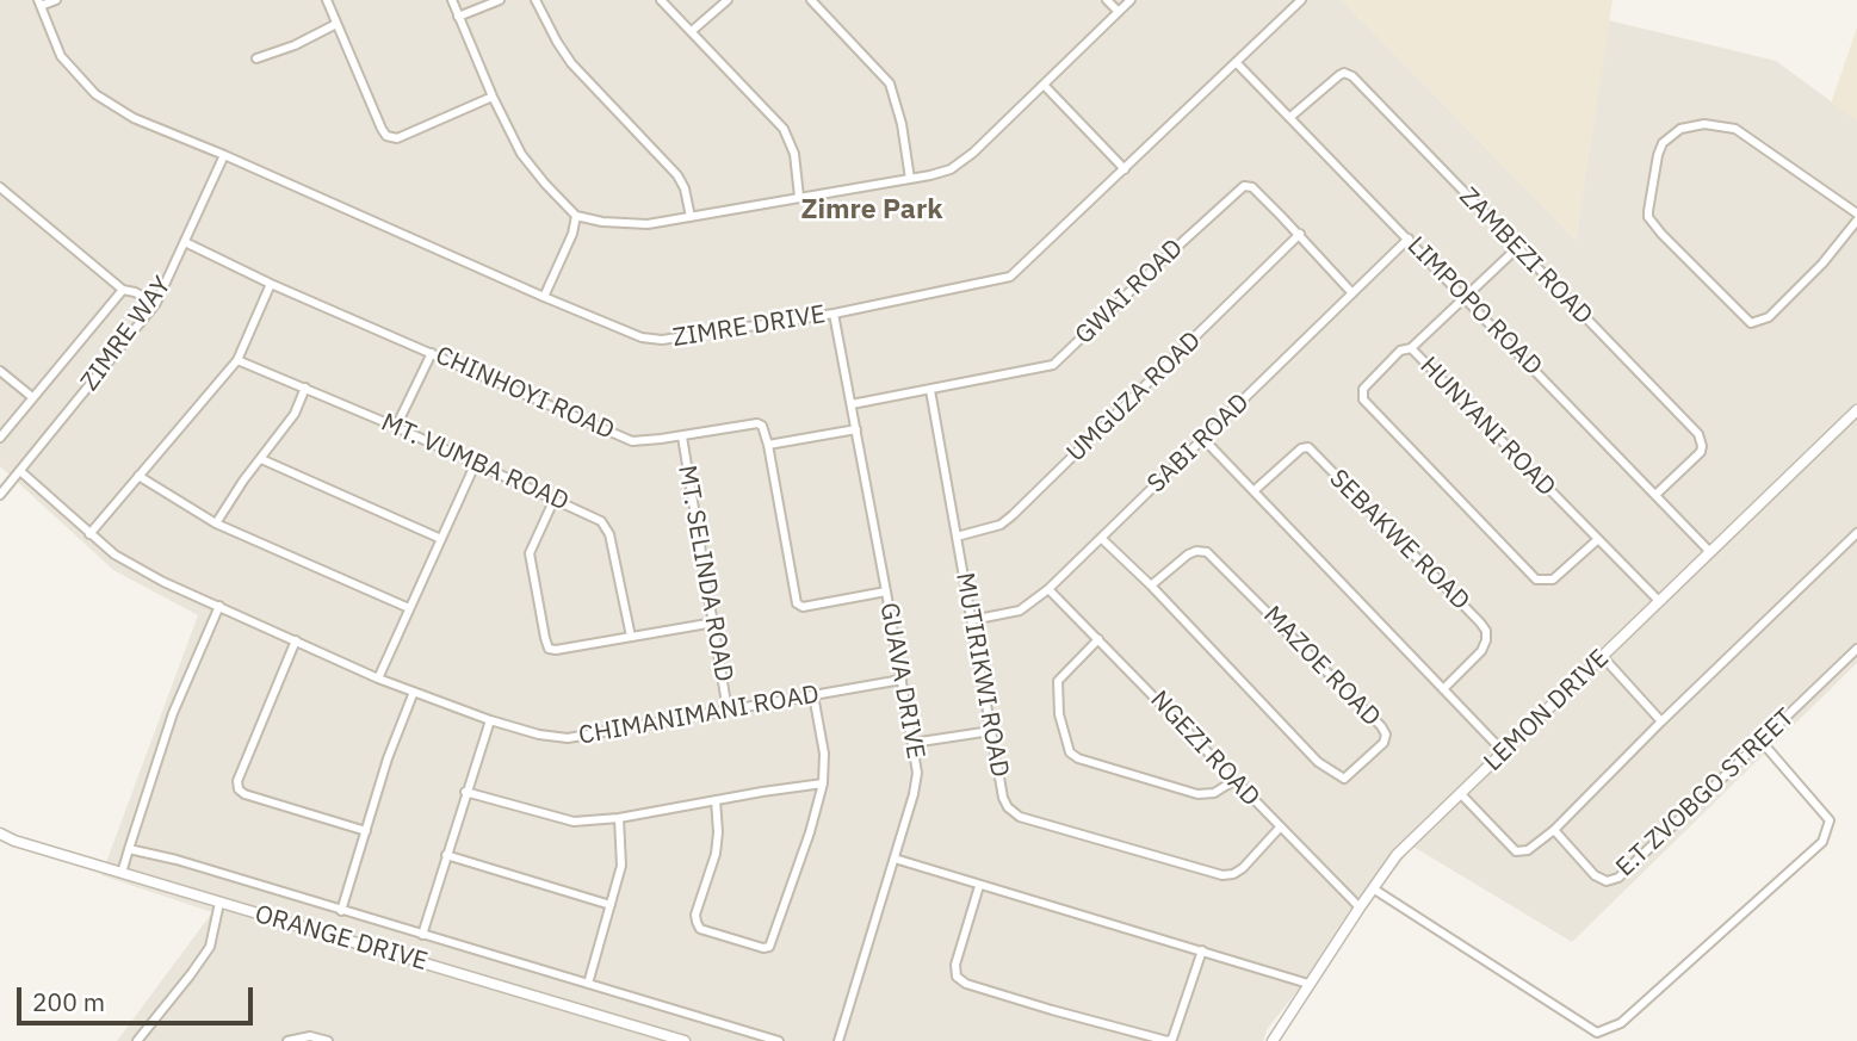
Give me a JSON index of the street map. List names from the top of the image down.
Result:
{
  "streets": {
    "street": [
      "ZAMBEZI ROAD",
      "GWAI ROAD",
      "LIMPOPO ROAD",
      "ZIMRE DRIVE",
      "ZIMRE WAY",
      "CHINHOYI ROAD",
      "UMGUZA ROAD",
      "HUNYANI ROAD",
      "SABI ROAD",
      "MT. VUMBA ROAD",
      "SEBAKWE ROAD",
      "MT. SELINDA ROAD",
      "MAZOE ROAD",
      "MUTIRIKWI ROAD",
      "GUAVA DRIVE",
      "LEMON DRIVE",
      "CHIMANIMANI ROAD",
      "NGEZI ROAD",
      "E.T ZVOBGO STREET",
      "ORANGE DRIVE"
    ]
  },
  "crossings": [
    ["ZAMBEZI ROAD", "LIMPOPO ROAD"],
    ["GWAI ROAD", "UMGUZA ROAD"],
    ["GWAI ROAD", "SABI ROAD"],
    ["GWAI ROAD", "MUTIRIKWI ROAD"],
    ["GWAI ROAD", "GUAVA DRIVE"],
    ["LIMPOPO ROAD", "ZIMRE DRIVE"],
    ["LIMPOPO ROAD", "SABI ROAD"],
    ["LIMPOPO ROAD", "LEMON DRIVE"],
    ["ZIMRE DRIVE", "ZIMRE WAY"],
    ["ZIMRE DRIVE", "GUAVA DRIVE"],
    ["ZIMRE WAY", "CHINHOYI ROAD"],
    ["ZIMRE WAY", "CHIMANIMANI ROAD"],
    ["CHINHOYI ROAD", "MT. SELINDA ROAD"],
    ["UMGUZA ROAD", "MUTIRIKWI ROAD"],
    ["HUNYANI ROAD", "LEMON DRIVE"],
    ["SABI ROAD", "MAZOE ROAD"],
    ["SABI ROAD", "MUTIRIKWI ROAD"],
    ["SABI ROAD", "NGEZI ROAD"],
    ["MT. SELINDA ROAD", "CHIMANIMANI ROAD"],
    ["MUTIRIKWI ROAD", "NGEZI ROAD"],
    ["GUAVA DRIVE", "CHIMANIMANI ROAD"],
    ["LEMON DRIVE", "NGEZI ROAD"]
  ],
  "districts": ["Zimre Park"],
  "scale_bar": "200 m"
}
